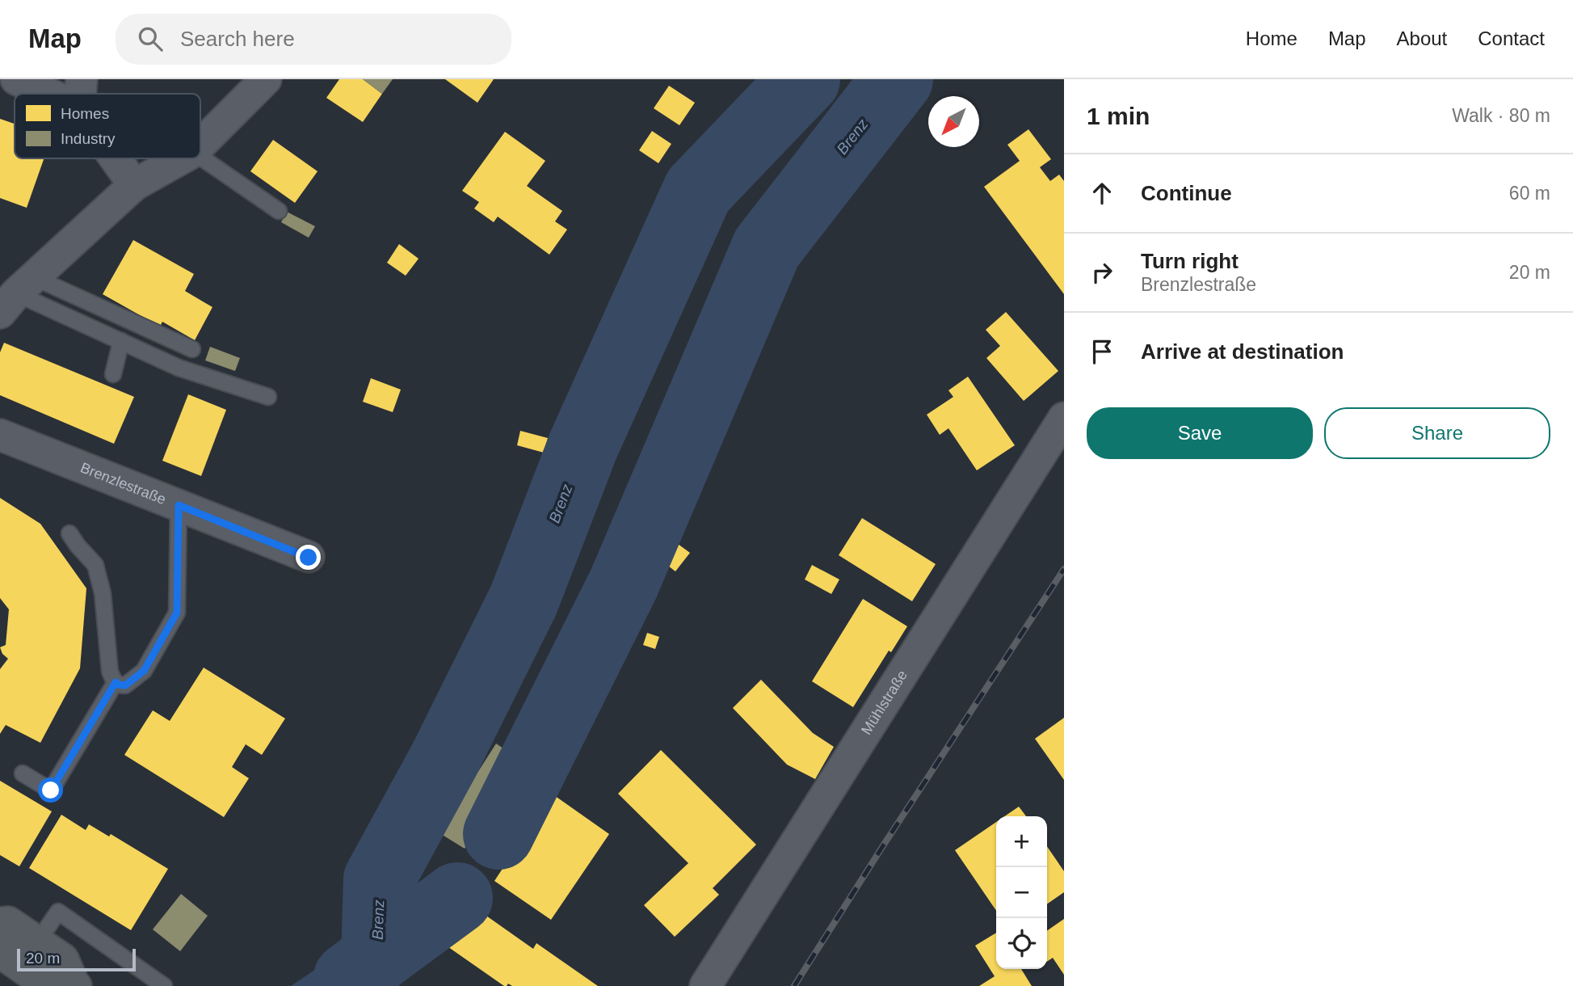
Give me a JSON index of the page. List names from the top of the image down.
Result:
{
  "streets": {
    "street": ["Brenzlestraße", "Mühlstraße"]
  },
  "water": ["Brenz"],
  "legend": ["Homes", "Industry"],
  "scale_bar": "20 m",
  "north": "bottom left",
  "page": {
    "header": "Map",
    "search": "Search here",
    "nav": [
      "Home",
      "Map",
      "About",
      "Contact"
    ],
    "heading": ["1 min", "Walk · 80 m"],
    "list": [
      ["Continue", "60 m"],
      ["Turn right", "Brenzlestraße", "20 m"],
      "Arrive at destination"
    ],
    "buttons": ["Save", "Share"],
    "map_buttons": ["+", "−"],
    "scale": "20 m"
  }
}
